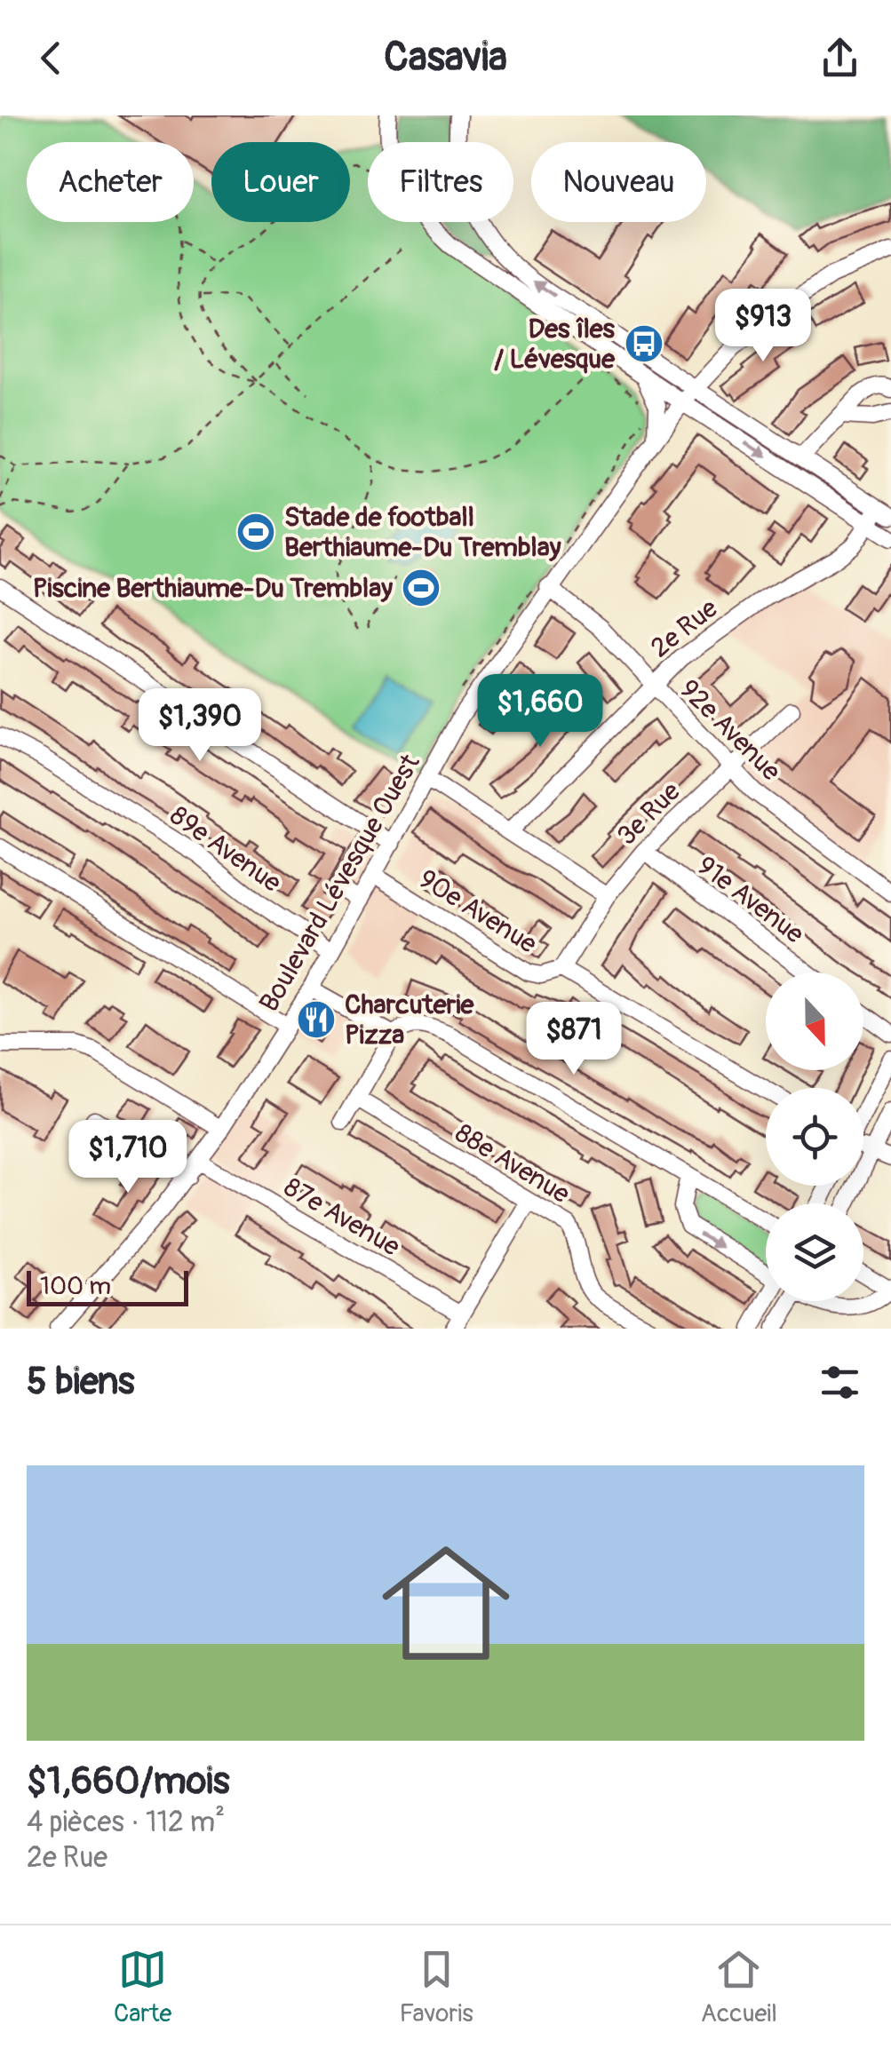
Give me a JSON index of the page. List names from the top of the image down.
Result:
{
  "streets": {
    "street": [
      "2e Rue",
      "92e Avenue",
      "3e Rue",
      "89e Avenue",
      "Boulevard Lévesque Ouest",
      "91e Avenue",
      "90e Avenue",
      "88e Avenue",
      "87e Avenue"
    ]
  },
  "crossings": [
    ["2e Rue", "92e Avenue"],
    ["92e Avenue", "3e Rue"],
    ["92e Avenue", "Boulevard Lévesque Ouest"],
    ["3e Rue", "91e Avenue"],
    ["3e Rue", "90e Avenue"],
    ["89e Avenue", "Boulevard Lévesque Ouest"],
    ["Boulevard Lévesque Ouest", "90e Avenue"],
    ["Boulevard Lévesque Ouest", "87e Avenue"]
  ],
  "places": {
    "bus stop": ["Des îles / Lévesque"],
    "sports": ["Stade de football Berthiaume-Du Tremblay", "Piscine Berthiaume-Du Tremblay"],
    "restaurant": ["Charcuterie Pizza"]
  },
  "scale_bar": "100 m",
  "north": "bottom",
  "page": {
    "header": "Casavia",
    "chip": [
      "Acheter",
      "Louer",
      "Filtres",
      "Nouveau"
    ],
    "price": [
      "$913",
      "$1,660",
      "$1,390",
      "$871",
      "$1,710"
    ],
    "scale": "100 m",
    "heading": "5 biens",
    "list": [
      {
        "name": "$1,660/mois",
        "note": "4 pièces · 112 m² · 2e Rue"
      }
    ],
    "tabs": ["Carte", "Favoris", "Accueil"]
  }
}
